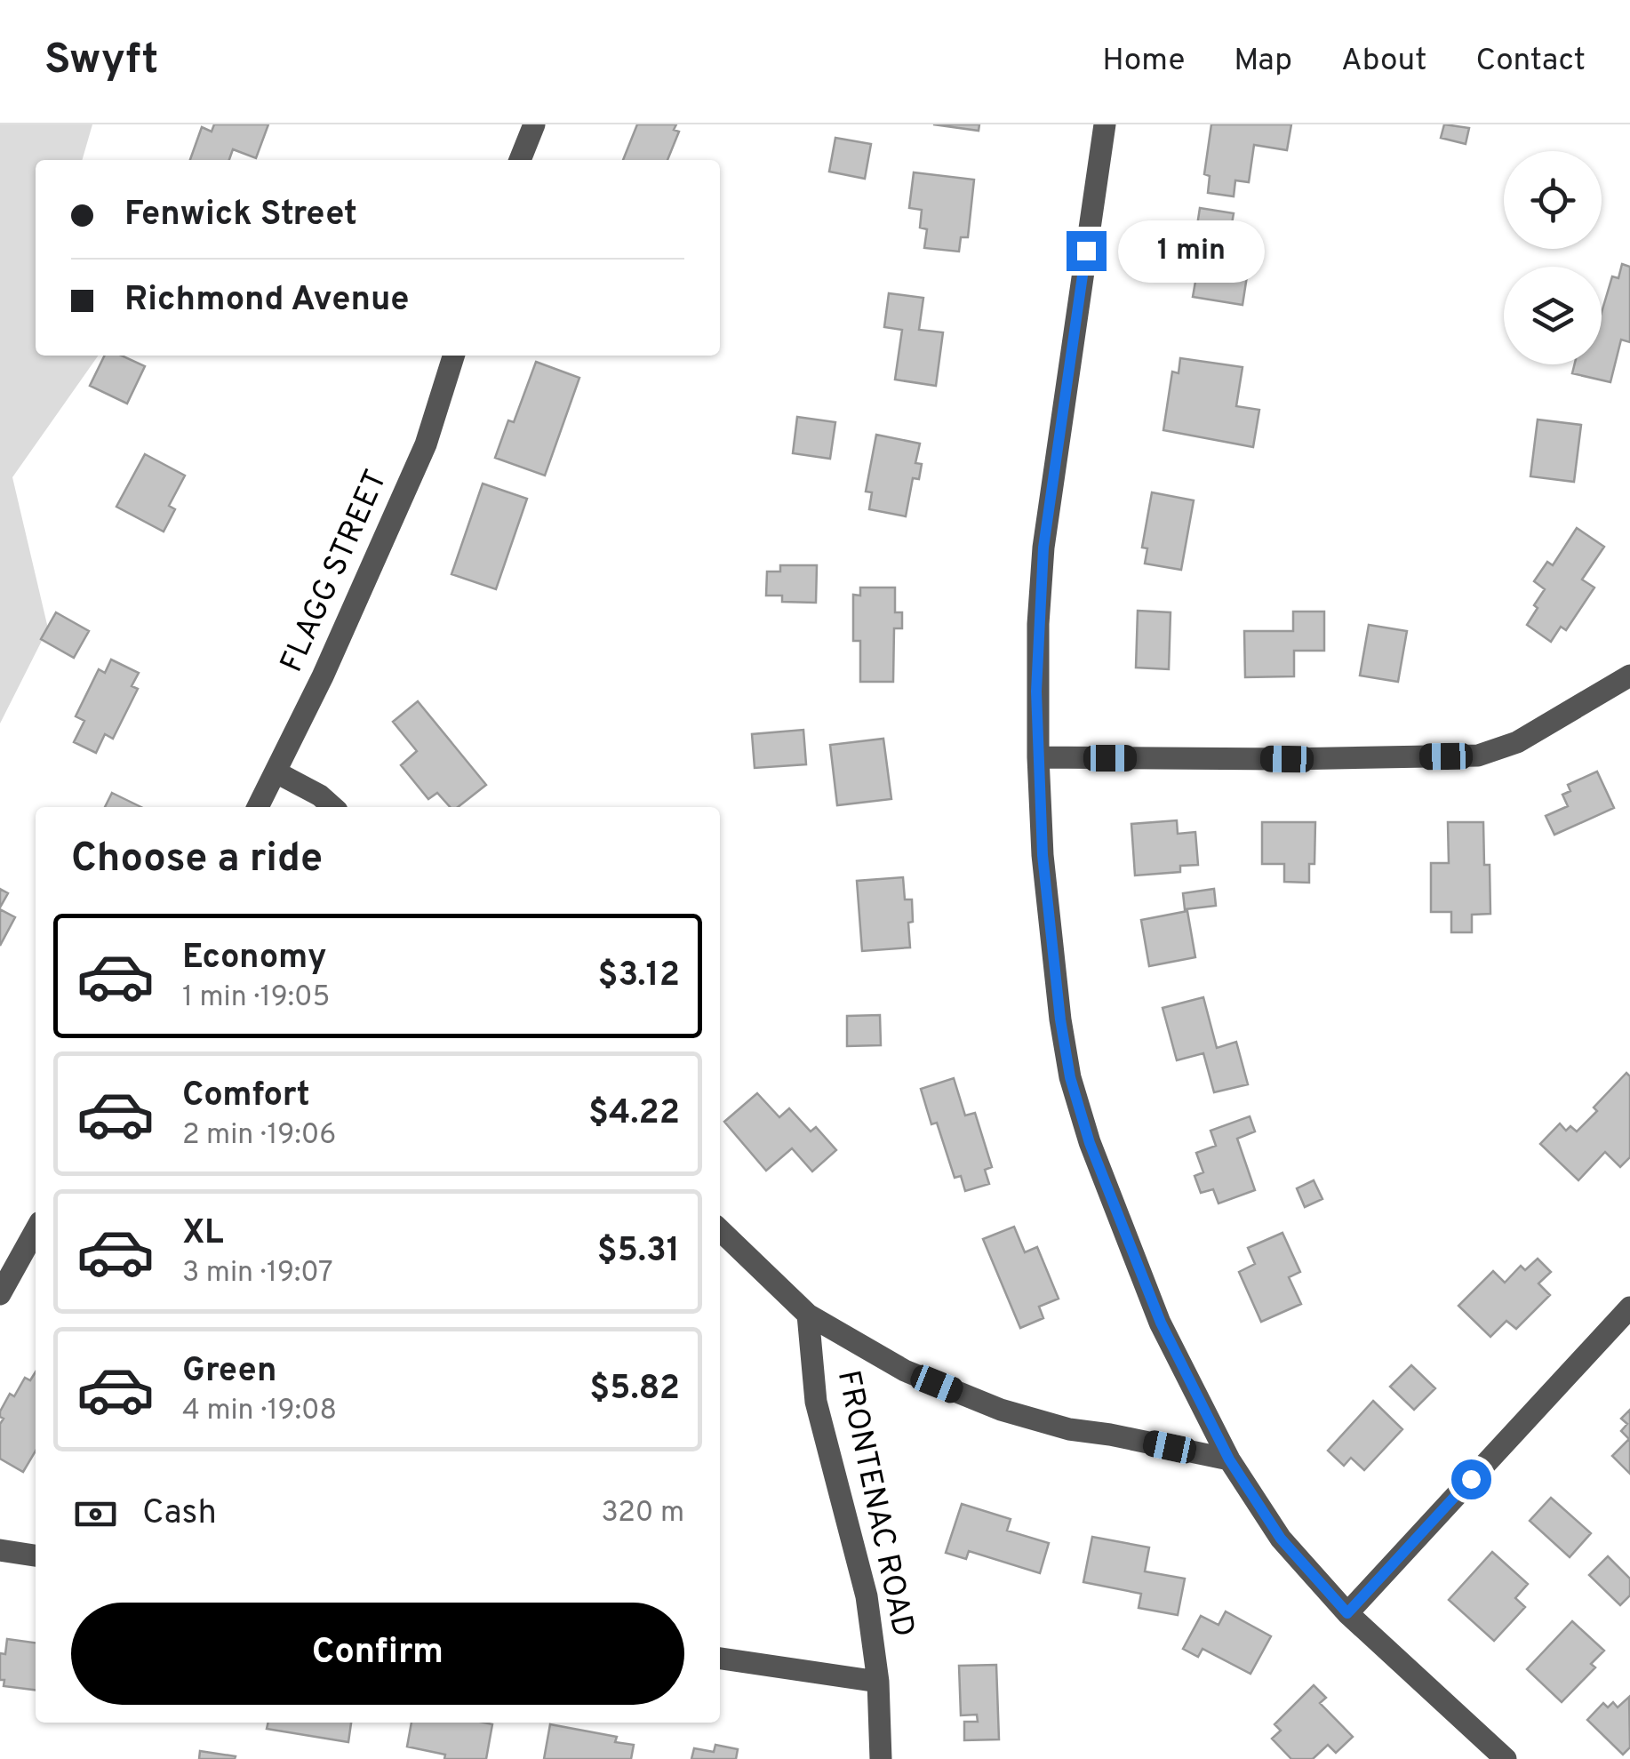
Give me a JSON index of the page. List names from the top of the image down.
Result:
{
  "streets": {
    "street": ["FLAGG STREET", "FRONTENAC ROAD"]
  },
  "page": {
    "header": "Swyft",
    "nav": [
      "Home",
      "Map",
      "About",
      "Contact"
    ],
    "banner": ["Fenwick Street", "Richmond Avenue"],
    "bubble": "1 min",
    "heading": "Choose a ride",
    "list": [
      {
        "name": "Economy",
        "note": "1 min · 19:05",
        "value": "$3.12"
      },
      {
        "name": "Comfort",
        "note": "2 min · 19:06",
        "value": "$4.22"
      },
      {
        "name": "XL",
        "note": "3 min · 19:07",
        "value": "$5.31"
      },
      {
        "name": "Green",
        "note": "4 min · 19:08",
        "value": "$5.82"
      }
    ],
    "pay": ["Cash", "320 m"],
    "buttons": "Confirm"
  }
}
